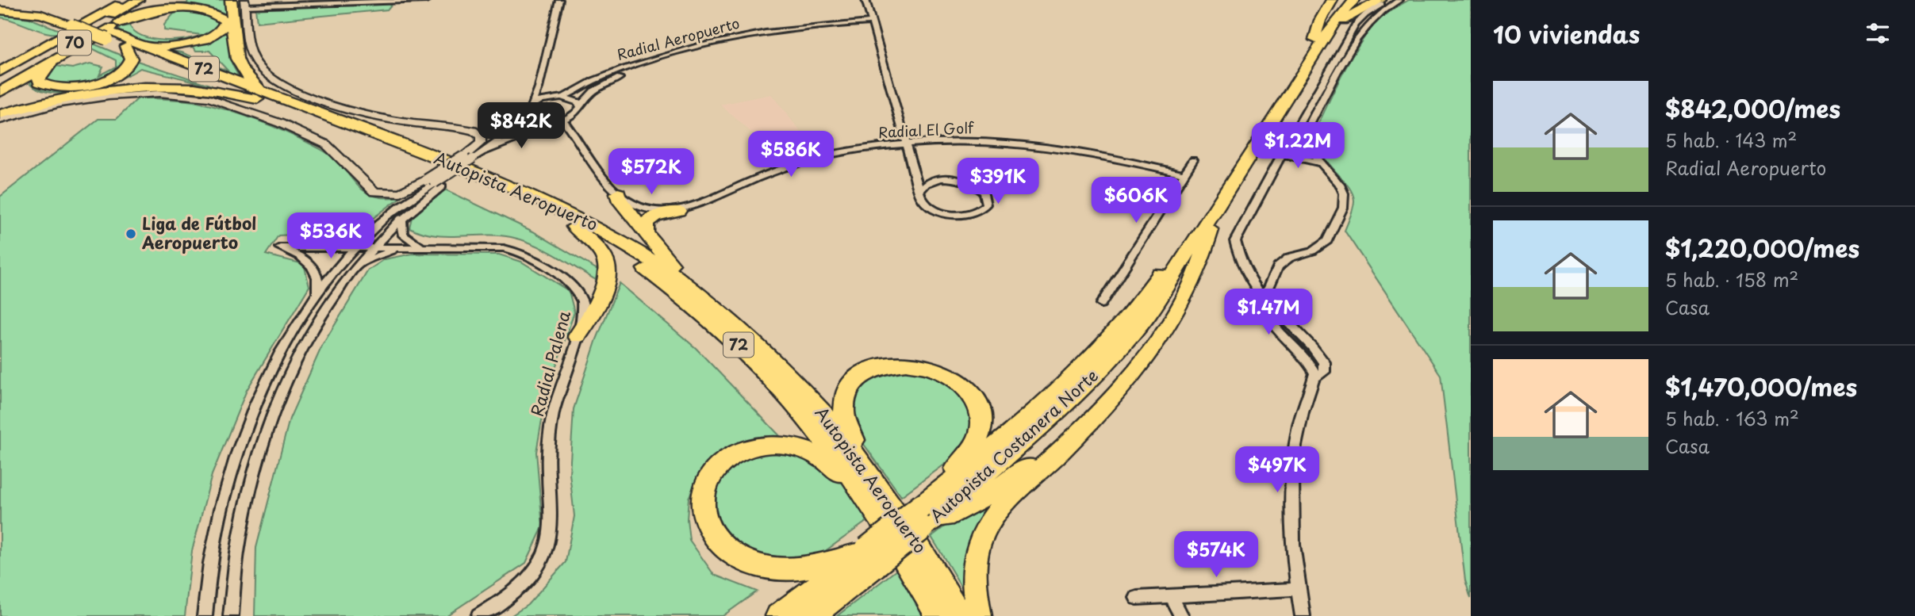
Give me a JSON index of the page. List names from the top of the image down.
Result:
{
  "streets": {
    "highway": [
      "70",
      "72",
      "Autopista Aeropuerto",
      "Autopista Costanera Norte"
    ],
    "street": ["Radial Aeropuerto", "Radial El Golf", "Radial Palena"]
  },
  "places": ["Liga de Fútbol Aeropuerto"],
  "page": {
    "heading": "10 viviendas",
    "list": [
      {
        "name": "$842,000/mes",
        "note": "5 hab. · 143 m² · Radial Aeropuerto"
      },
      {
        "name": "$1,220,000/mes",
        "note": "5 hab. · 158 m² · Casa"
      },
      {
        "name": "$1,470,000/mes",
        "note": "5 hab. · 163 m² · Casa"
      }
    ],
    "price": [
      "$842K",
      "$1.22M",
      "$586K",
      "$572K",
      "$391K",
      "$606K",
      "$536K",
      "$1.47M",
      "$497K",
      "$574K"
    ]
  }
}
